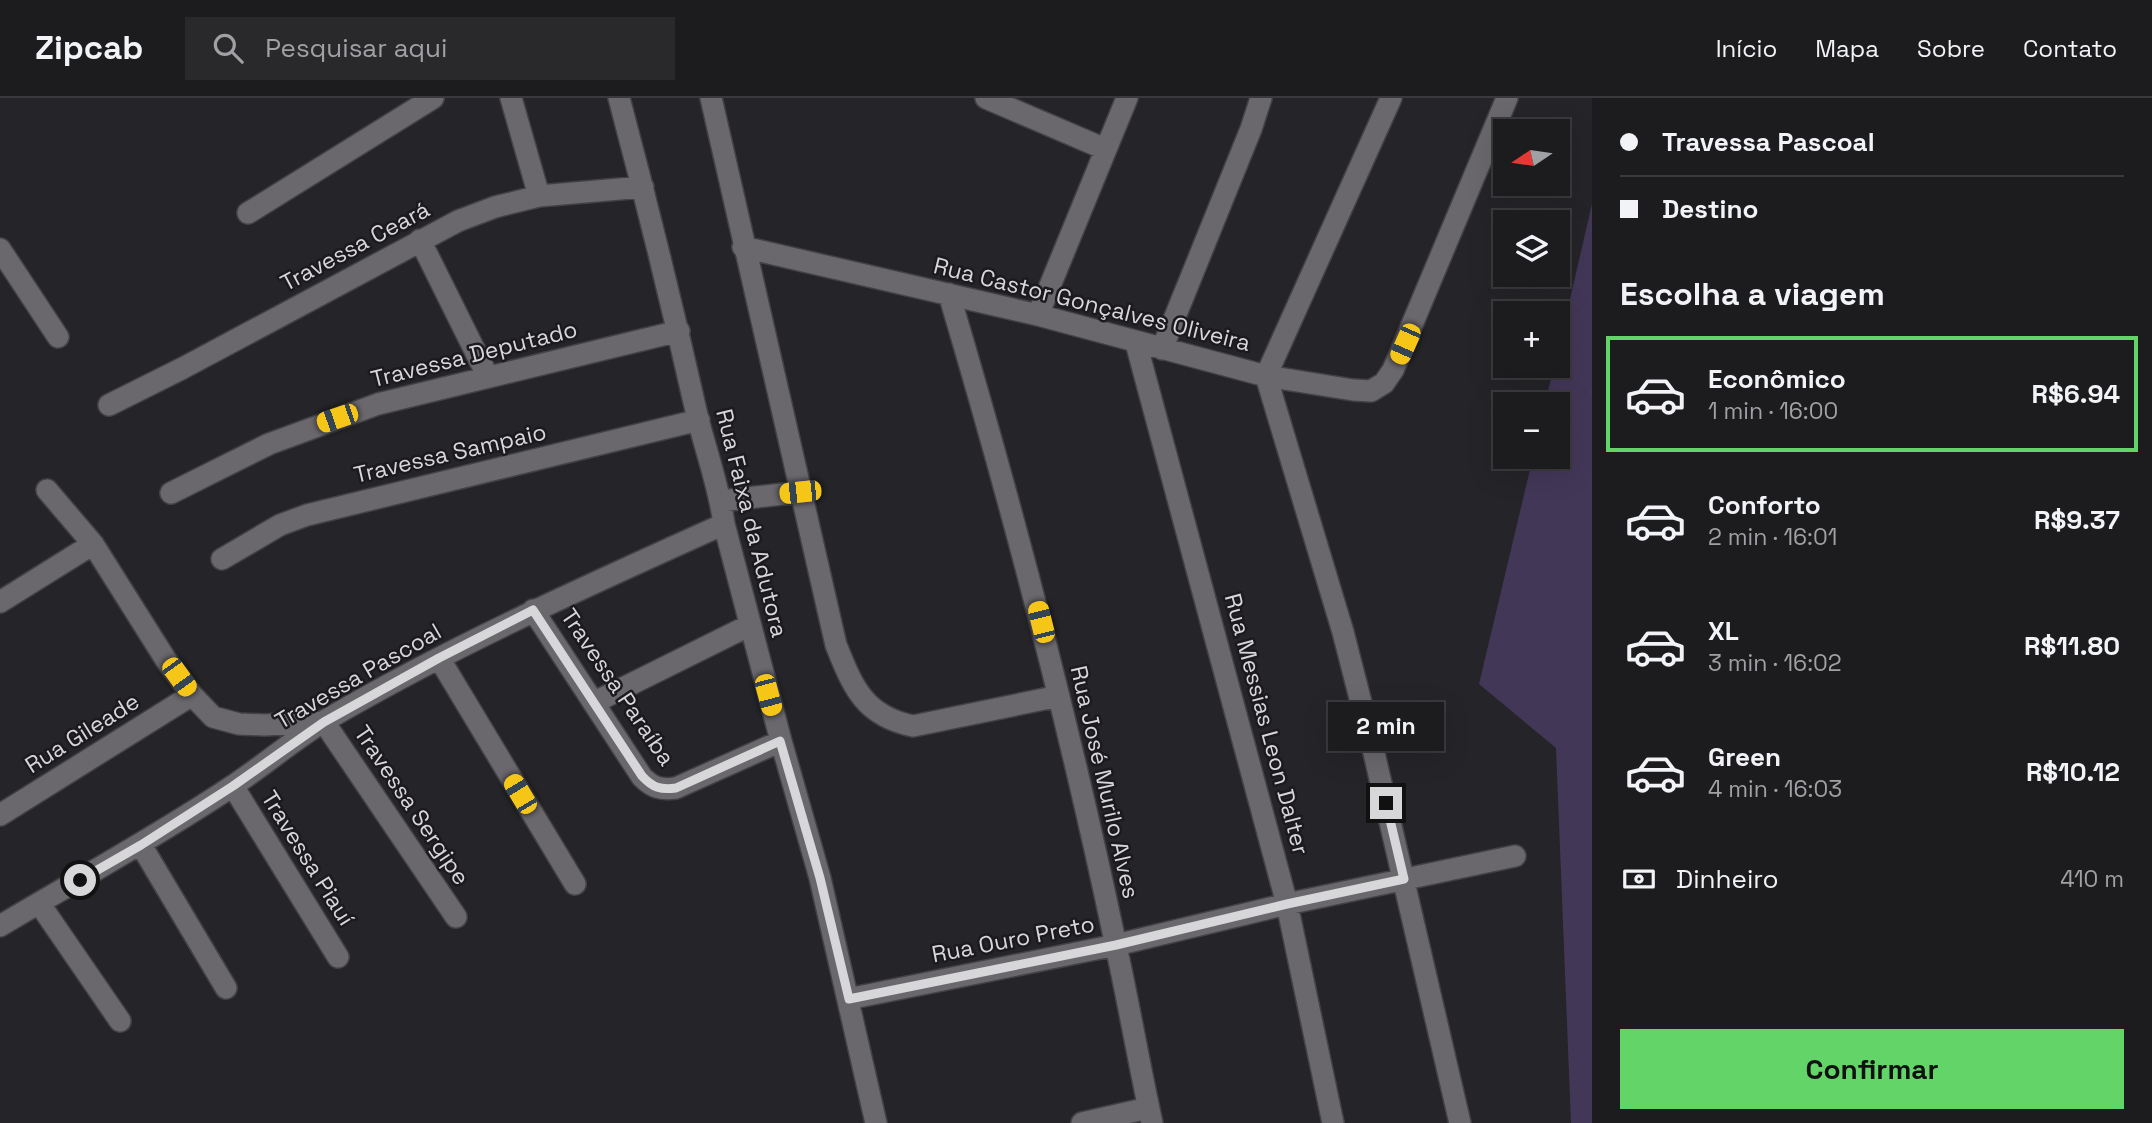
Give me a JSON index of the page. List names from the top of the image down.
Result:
{
  "streets": {
    "street": [
      "Travessa Ceará",
      "Rua Castor Gonçalves Oliveira",
      "Travessa Deputado",
      "Travessa Sampaio",
      "Rua Faixa da Adutora",
      "Travessa Pascoal",
      "Travessa Paraíba",
      "Rua Messias Leon Dalter",
      "Rua Gileade",
      "Rua José Murilo Alves",
      "Travessa Sergipe",
      "Travessa Piauí",
      "Rua Ouro Preto"
    ]
  },
  "crossings": [
    ["Travessa Ceará", "Rua Faixa da Adutora"],
    ["Rua Castor Gonçalves Oliveira", "Rua Messias Leon Dalter"],
    ["Rua Castor Gonçalves Oliveira", "Rua José Murilo Alves"],
    ["Travessa Deputado", "Rua Faixa da Adutora"],
    ["Travessa Sampaio", "Rua Faixa da Adutora"],
    ["Rua Faixa da Adutora", "Travessa Pascoal"],
    ["Rua Faixa da Adutora", "Travessa Paraíba"],
    ["Rua Faixa da Adutora", "Rua Ouro Preto"],
    ["Travessa Pascoal", "Travessa Paraíba"],
    ["Travessa Pascoal", "Travessa Sergipe"],
    ["Travessa Pascoal", "Travessa Piauí"],
    ["Rua Messias Leon Dalter", "Rua Ouro Preto"],
    ["Rua José Murilo Alves", "Rua Ouro Preto"]
  ],
  "north": "left",
  "page": {
    "header": "Zipcab",
    "search": "Pesquisar aqui",
    "nav": [
      "Início",
      "Mapa",
      "Sobre",
      "Contato"
    ],
    "banner": ["Travessa Pascoal", "Destino"],
    "map_buttons": ["+", "−"],
    "heading": "Escolha a viagem",
    "list": [
      {
        "name": "Econômico",
        "note": "1 min · 16:00",
        "value": "R$6.94"
      },
      {
        "name": "Conforto",
        "note": "2 min · 16:01",
        "value": "R$9.37"
      },
      {
        "name": "XL",
        "note": "3 min · 16:02",
        "value": "R$11.80"
      },
      {
        "name": "Green",
        "note": "4 min · 16:03",
        "value": "R$10.12"
      }
    ],
    "bubble": "2 min",
    "pay": ["Dinheiro", "410 m"],
    "buttons": "Confirmar"
  }
}
